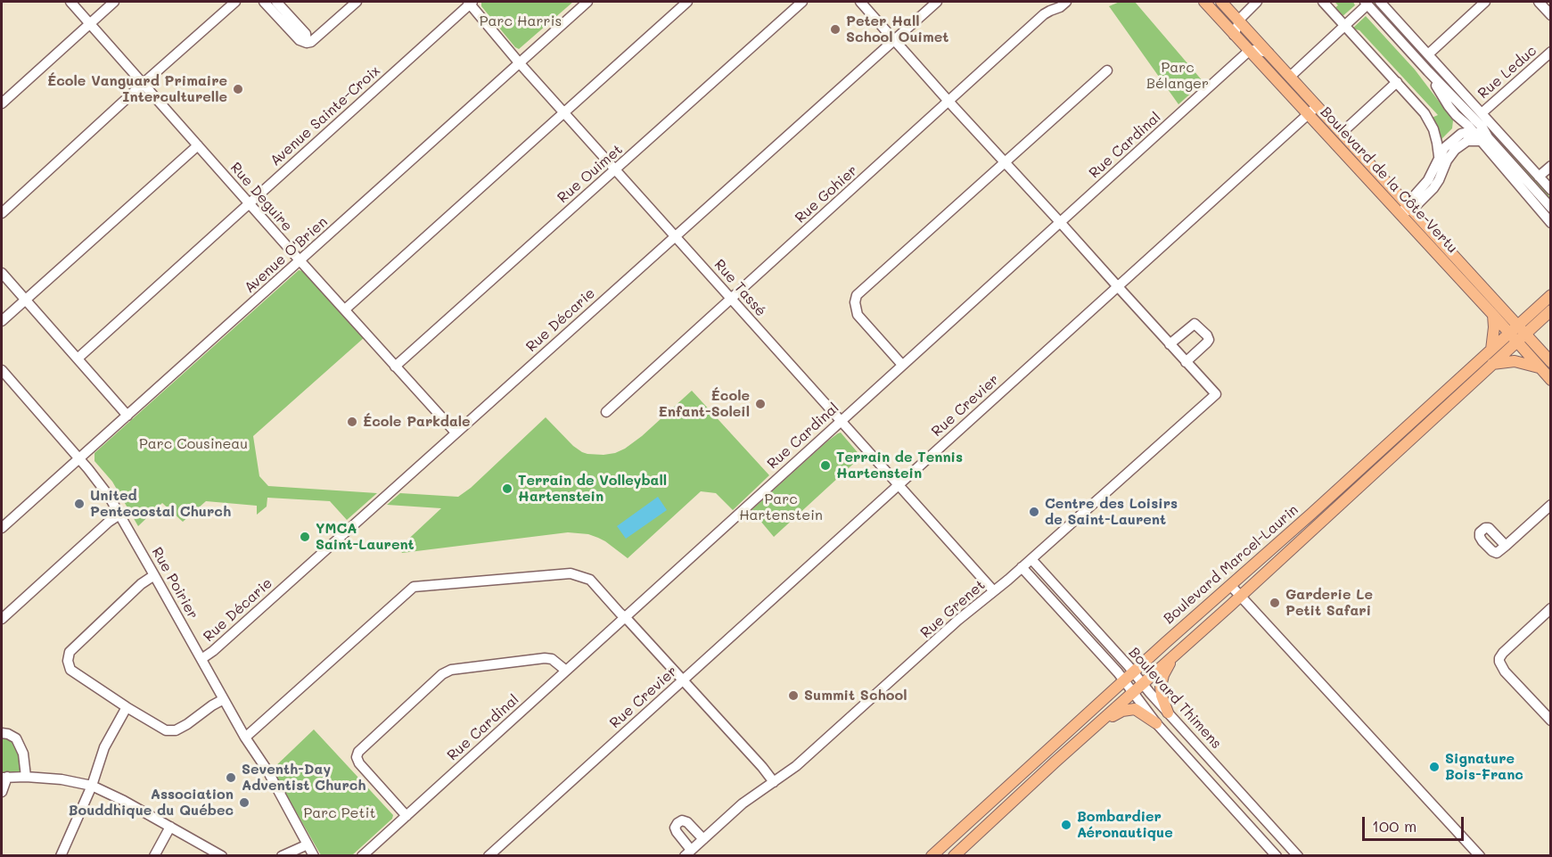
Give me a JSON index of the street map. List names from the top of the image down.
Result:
{
  "streets": {
    "main road": ["Boulevard de la Côte-Vertu", "Boulevard Marcel-Laurin"],
    "street": [
      "Rue Leduc",
      "Avenue Sainte-Croix",
      "Rue Cardinal",
      "Rue Ouimet",
      "Rue Gohier",
      "Rue Deguire",
      "Avenue O'Brien",
      "Rue Tassé",
      "Rue Décarie",
      "Rue Crevier",
      "Rue Poirier",
      "Rue Grenet",
      "Boulevard Thimens"
    ]
  },
  "crossings": [
    ["Avenue Sainte-Croix", "Rue Deguire"],
    ["Avenue Sainte-Croix", "Rue Tassé"],
    ["Rue Cardinal", "Boulevard de la Côte-Vertu"],
    ["Rue Cardinal", "Rue Tassé"],
    ["Rue Ouimet", "Rue Deguire"],
    ["Rue Ouimet", "Rue Tassé"],
    ["Boulevard de la Côte-Vertu", "Rue Crevier"],
    ["Boulevard de la Côte-Vertu", "Boulevard Marcel-Laurin"],
    ["Rue Gohier", "Rue Tassé"],
    ["Rue Deguire", "Avenue O'Brien"],
    ["Rue Deguire", "Rue Décarie"],
    ["Avenue O'Brien", "Rue Tassé"],
    ["Avenue O'Brien", "Rue Poirier"],
    ["Rue Tassé", "Rue Décarie"],
    ["Rue Tassé", "Rue Crevier"],
    ["Rue Tassé", "Rue Grenet"],
    ["Rue Décarie", "Rue Poirier"],
    ["Boulevard Marcel-Laurin", "Boulevard Thimens"],
    ["Rue Grenet", "Boulevard Thimens"]
  ],
  "parks": [
    "Parc Harris",
    "Parc Bélanger",
    "Parc Cousineau",
    "Parc Hartenstein",
    "Parc Petit"
  ],
  "places": [
    "Peter Hall School Ouimet",
    "École Vanguard Primaire Interculturelle",
    "École Enfant-Soleil",
    "École Parkdale",
    "Terrain de Tennis Hartenstein",
    "Terrain de Volleyball Hartenstein",
    "United Pentecostal Church",
    "Centre des Loisirs de Saint-Laurent",
    "YMCA Saint-Laurent",
    "Garderie Le Petit Safari",
    "Summit School",
    "Signature Bois-Franc",
    "Seventh-Day Adventist Church",
    "Association Bouddhique du Québec",
    "Bombardier Aéronautique"
  ],
  "scale_bar": "100 m"
}
